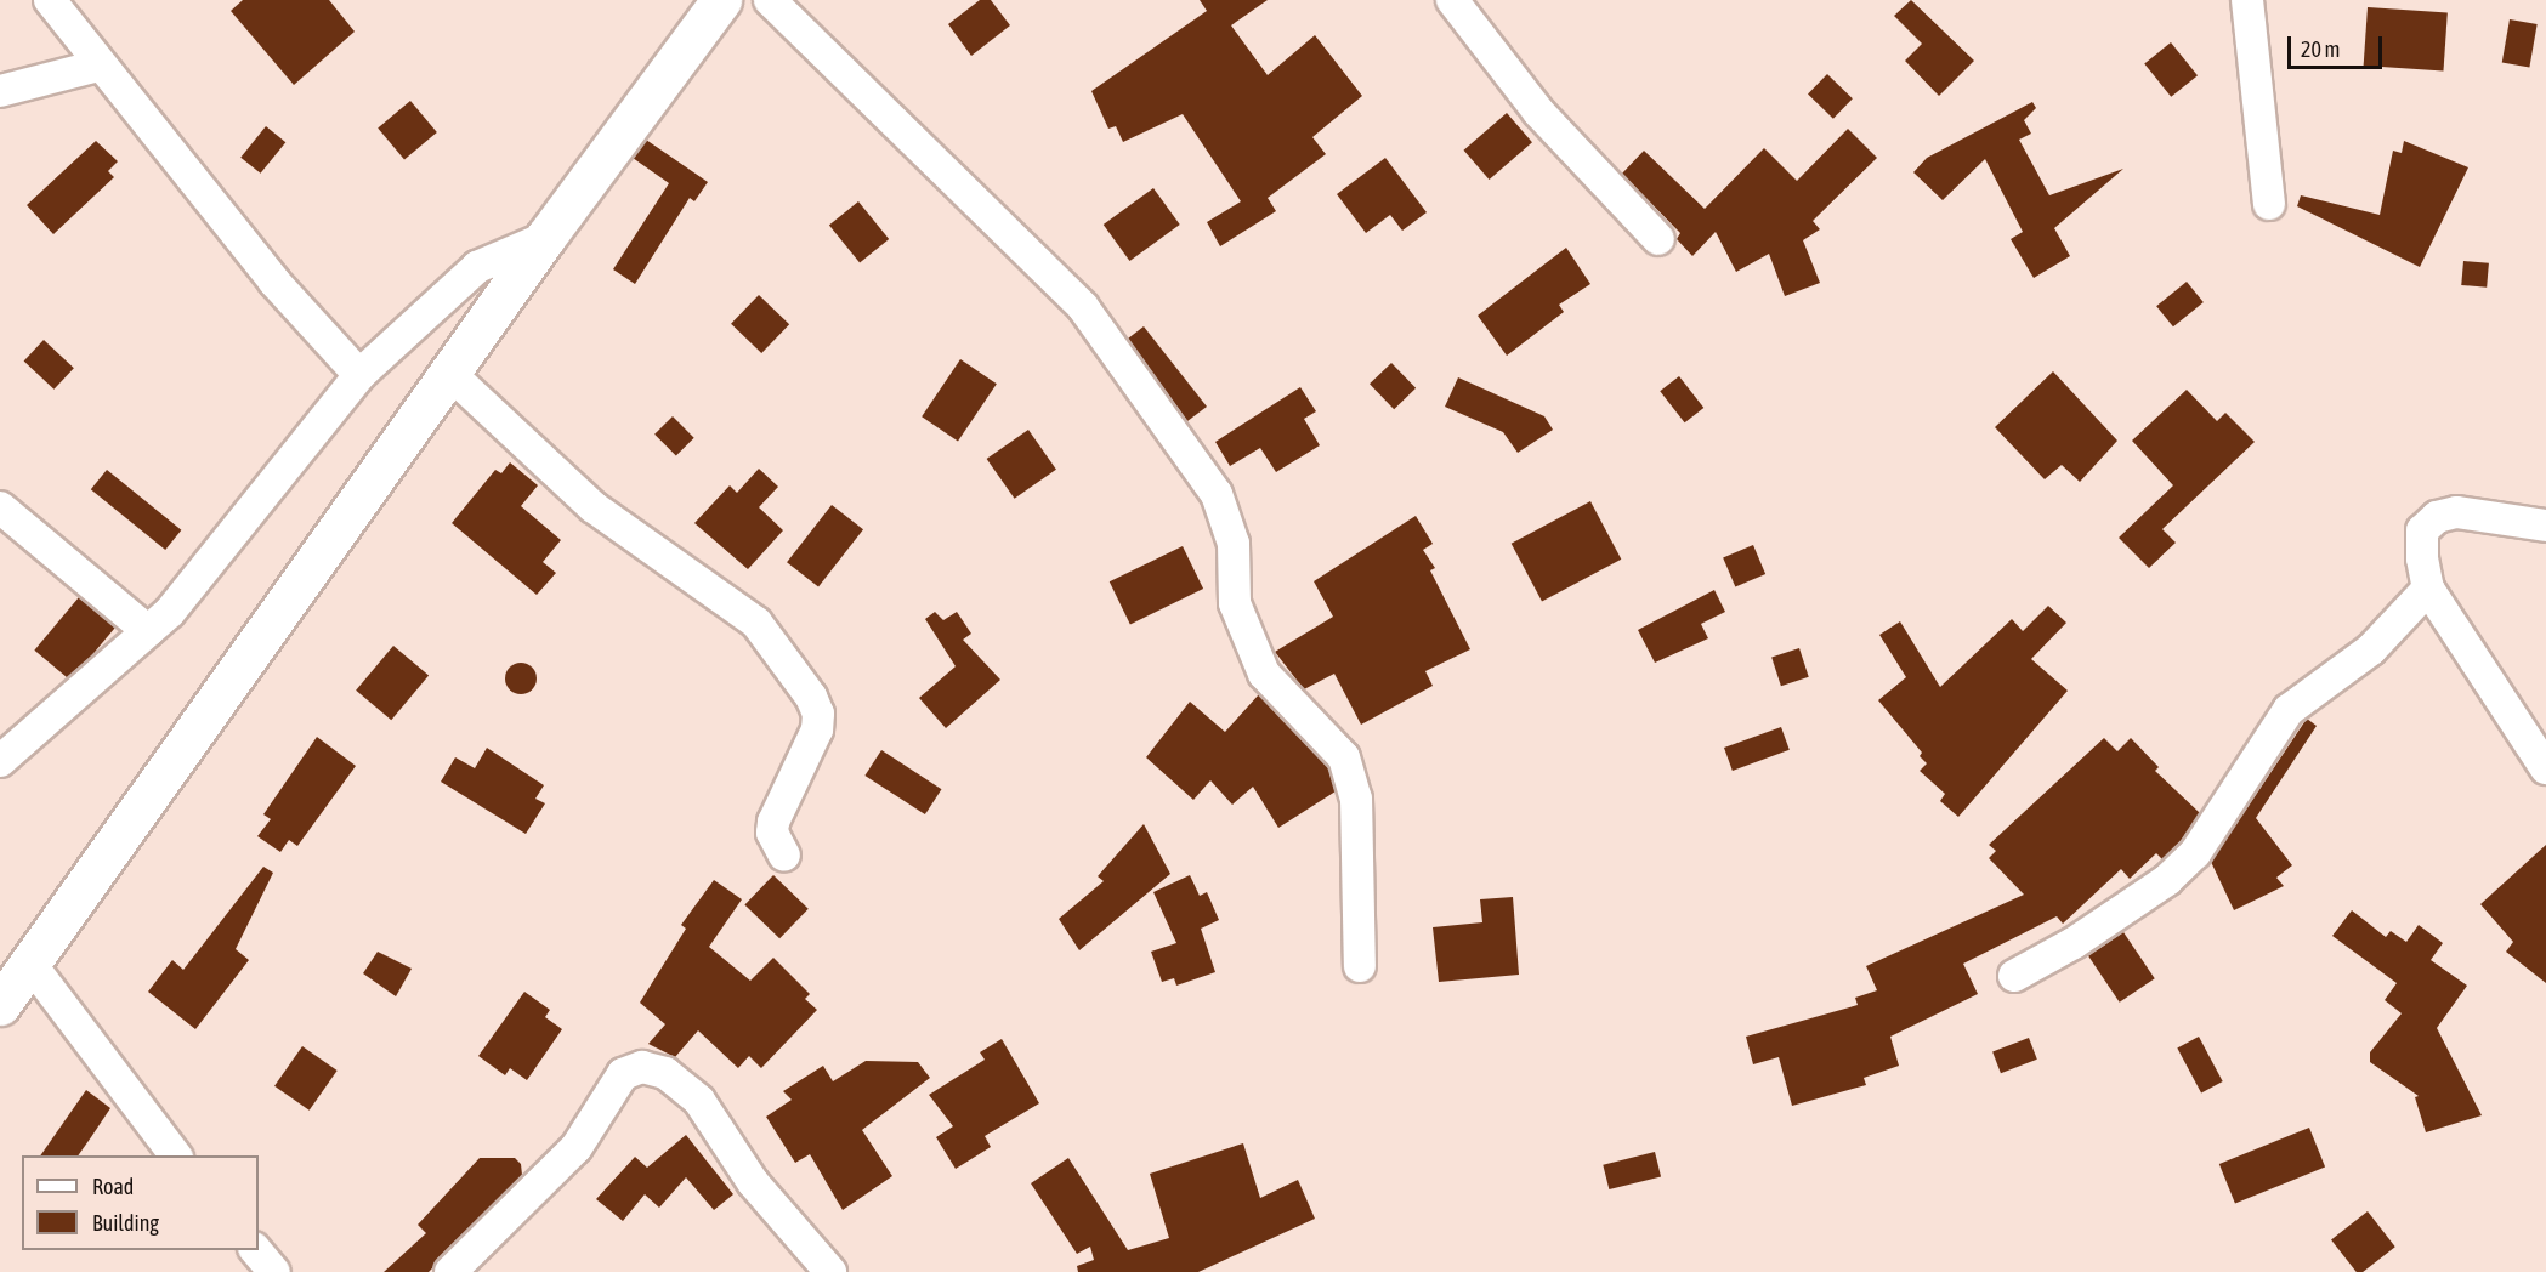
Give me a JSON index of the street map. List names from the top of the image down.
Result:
{
  "legend": ["Road", "Building"],
  "scale_bar": "20 m"
}
